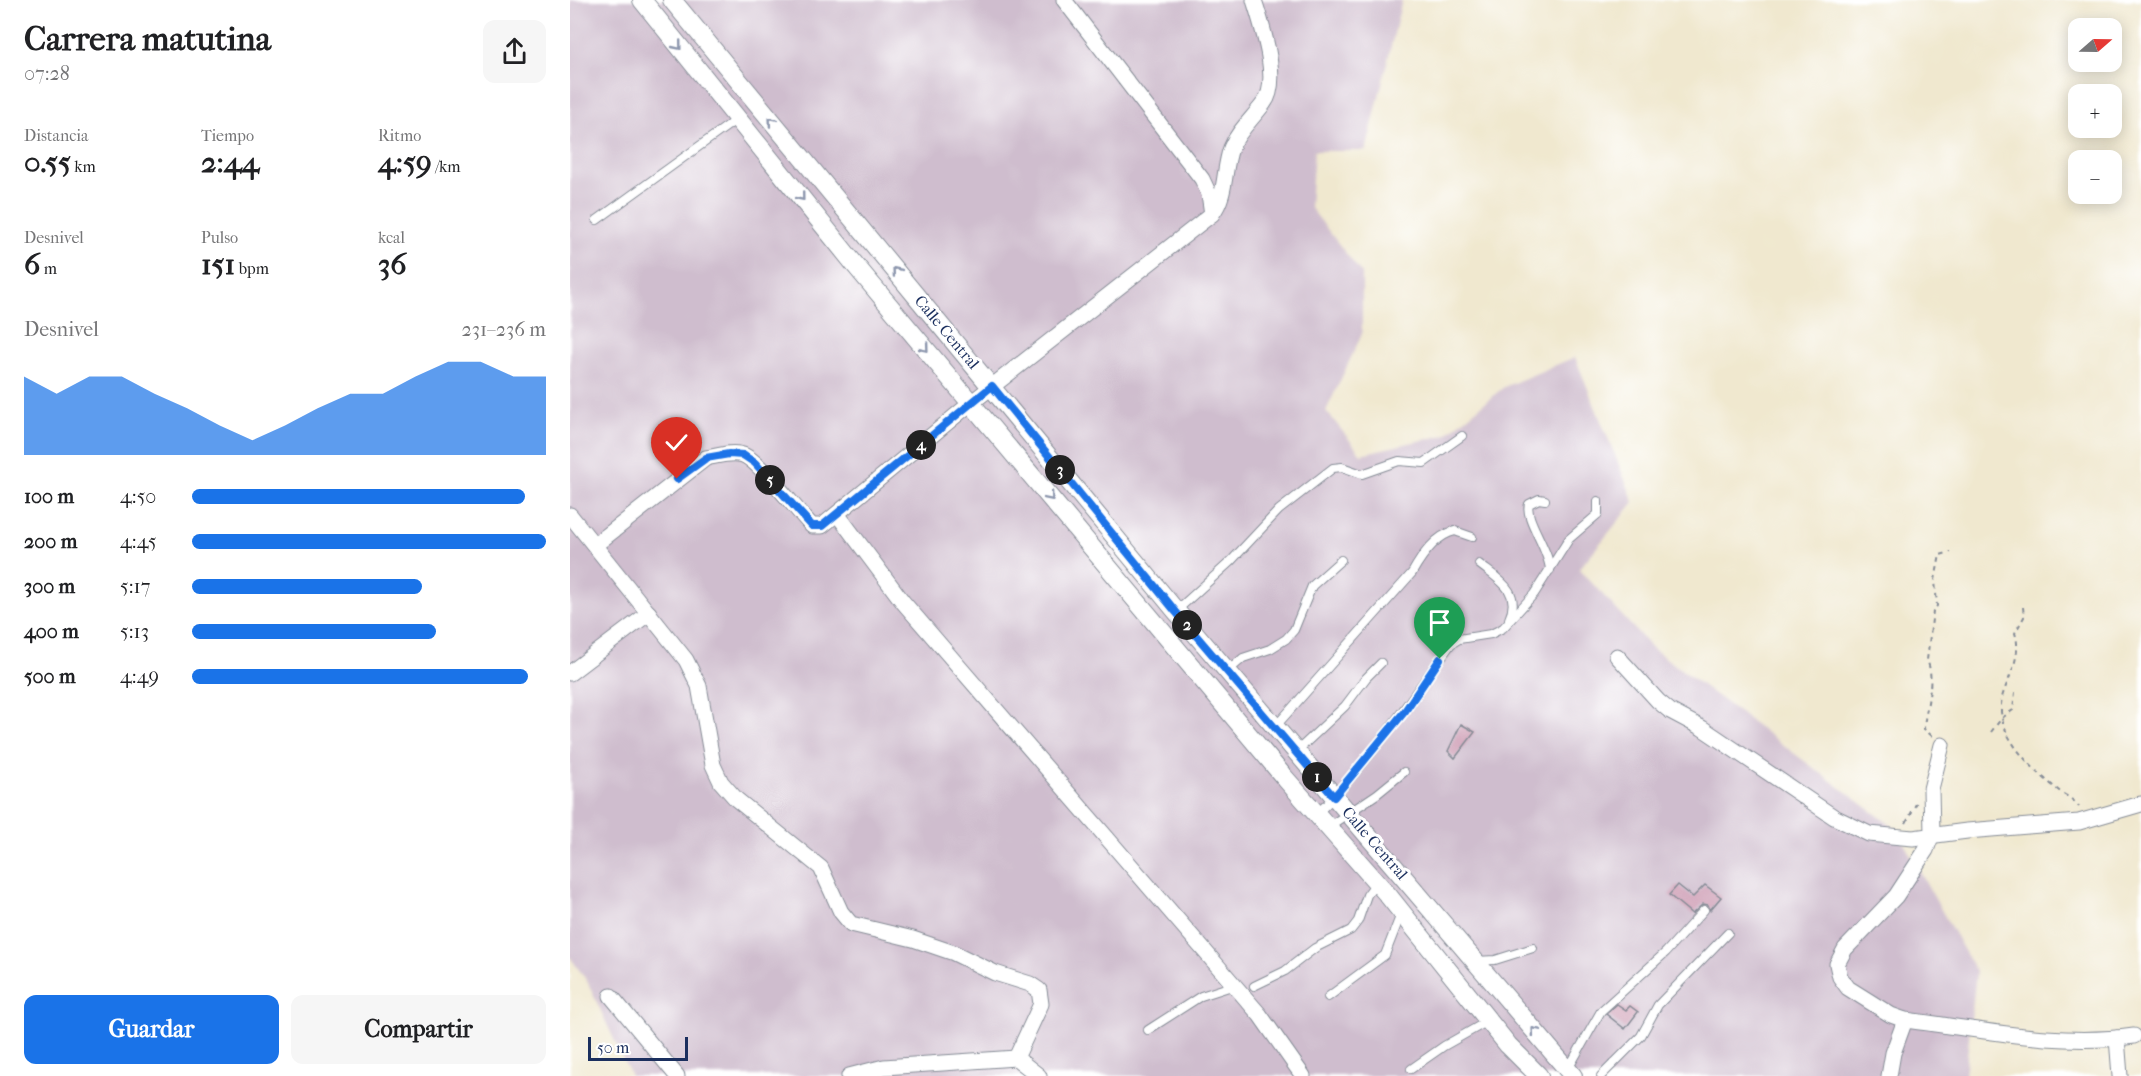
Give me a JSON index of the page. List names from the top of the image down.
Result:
{
  "streets": {
    "street": ["Calle Central"]
  },
  "scale_bar": "50 m",
  "north": "right",
  "page": {
    "heading": ["Carrera matutina", "07:28"],
    "map_buttons": ["+", "−"],
    "stats": [
      ["Distancia", "0.55 km"],
      ["Tiempo", "2:44"],
      ["Ritmo", "4:59 /km"],
      ["Desnivel", "6 m"],
      ["Pulso", "151 bpm"],
      ["kcal", "36"]
    ],
    "chart": ["Desnivel", "231–236 m"],
    "pins": [
      "4",
      "3",
      "5",
      "2",
      "1"
    ],
    "list": [
      {
        "name": "100 m",
        "note": "4:50"
      },
      {
        "name": "200 m",
        "note": "4:45"
      },
      {
        "name": "300 m",
        "note": "5:17"
      },
      {
        "name": "400 m",
        "note": "5:13"
      },
      {
        "name": "500 m",
        "note": "4:49"
      }
    ],
    "buttons": ["Guardar", "Compartir"],
    "scale": "50 m"
  }
}
